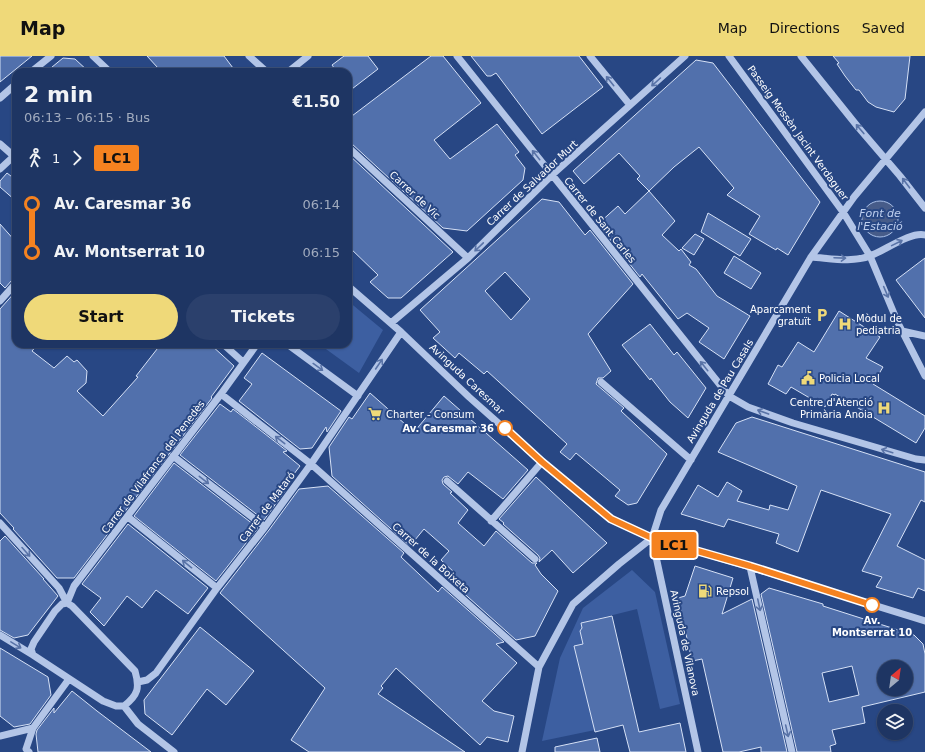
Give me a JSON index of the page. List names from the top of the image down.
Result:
{
  "streets": {
    "street": [
      "Passeig Mossèn Jacint Verdaguer",
      "Carrer de Salvador Murt",
      "Carrer de Vic",
      "Carrer de Sant Carles",
      "Avinguda Caresmar",
      "Avinguda de Pau Casals",
      "Carrer de Vilafranca del Penedès",
      "Carrer de Mataró",
      "Carrer de la Boixeta",
      "Avinguda de Vilanova"
    ]
  },
  "crossings": [
    ["Passeig Mossèn Jacint Verdaguer", "Avinguda de Pau Casals"],
    ["Carrer de Salvador Murt", "Carrer de Vic"],
    ["Carrer de Salvador Murt", "Carrer de Sant Carles"],
    ["Carrer de Salvador Murt", "Avinguda Caresmar"],
    ["Carrer de Sant Carles", "Avinguda de Pau Casals"],
    ["Avinguda Caresmar", "Avinguda de Pau Casals"],
    ["Avinguda Caresmar", "Carrer de Mataró"],
    ["Avinguda Caresmar", "Avinguda de Vilanova"],
    ["Avinguda de Pau Casals", "Avinguda de Vilanova"],
    ["Carrer de Vilafranca del Penedès", "Carrer de la Boixeta"],
    ["Carrer de Mataró", "Carrer de la Boixeta"]
  ],
  "one_way": ["Carrer de Salvador Murt", "Carrer de Sant Carles"],
  "water": ["Font de l'Estació"],
  "places": {
    "parking": ["Aparcament gratuït"],
    "hospital": ["Mòdul de pediatria", "Centre d'Atenció Primària Anoia"],
    "public building": ["Policia Local"],
    "supermarket": ["Charter - Consum"],
    "other": ["Av. Caresmar 36", "Av. Montserrat 10"],
    "fuel station": ["Repsol"]
  },
  "lines": ["bus line LC1"],
  "north": "top right",
  "page": {
    "header": "Map",
    "nav": ["Map", "Directions", "Saved"],
    "on_map": "LC1",
    "heading": ["2 min", "06:13 – 06:15 · Bus", "€1.50"],
    "legs": ["1", "LC1"],
    "list": [
      {
        "name": "Av. Caresmar 36",
        "value": "06:14"
      },
      {
        "name": "Av. Montserrat 10",
        "value": "06:15"
      }
    ],
    "buttons": ["Start", "Tickets"]
  }
}
